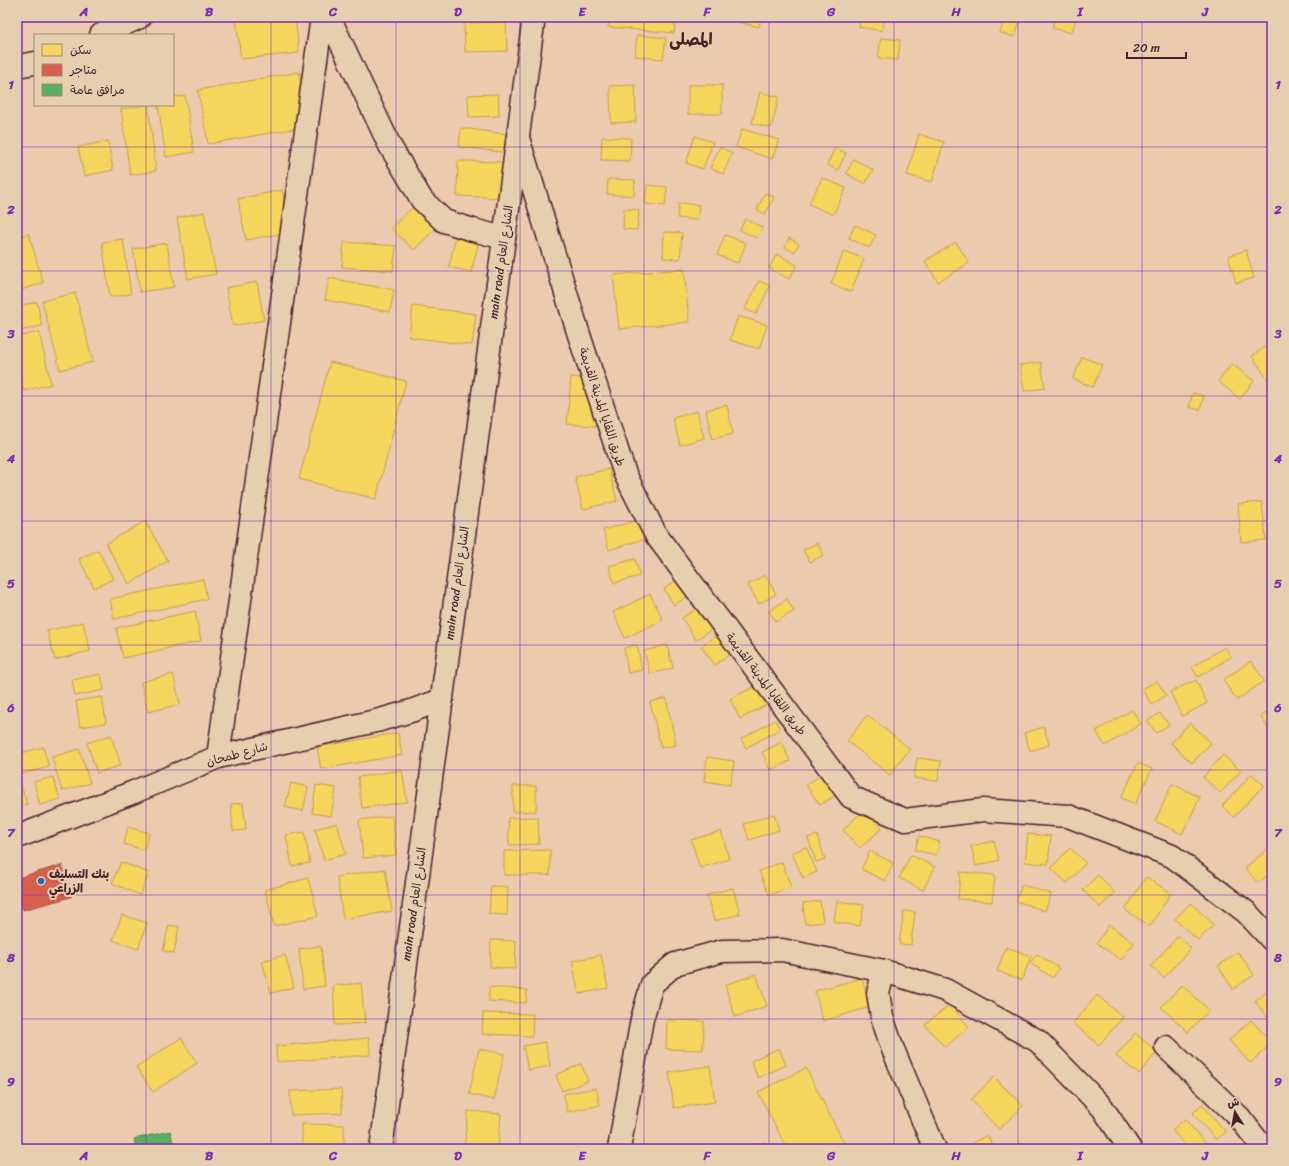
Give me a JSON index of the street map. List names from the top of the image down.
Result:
{
  "streets": {
    "street": ["main road الشارع العام", "طريق اللقايا المدينة القديمة", "شارع طمحان"]
  },
  "crossings": [
    ["main road الشارع العام", "طريق اللقايا المدينة القديمة"],
    ["main road الشارع العام", "شارع طمحان"]
  ],
  "districts": ["المصلى"],
  "places": ["بنك التسليف الزراعي"],
  "legend": ["سكن", "متاجر", "مرافق عامة"],
  "scale_bar": "20 m",
  "north": "top",
  "grid": {
    "columns": [
      "A",
      "B",
      "C",
      "D",
      "E",
      "F",
      "G",
      "H",
      "I",
      "J"
    ],
    "rows": [
      "1",
      "2",
      "3",
      "4",
      "5",
      "6",
      "7",
      "8",
      "9"
    ]
  }
}
